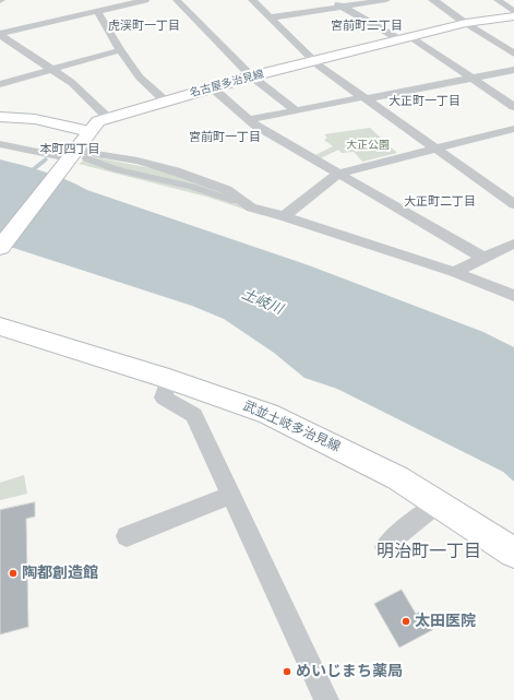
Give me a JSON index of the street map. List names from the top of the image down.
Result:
{
  "streets": {
    "main road": ["名古屋多治見線", "武並土岐多治見線"]
  },
  "districts": [
    "虎渓町一丁目",
    "宮前町二丁目",
    "大正町一丁目",
    "宮前町一丁目",
    "本町四丁目",
    "大正町二丁目",
    "明治町一丁目"
  ],
  "water": ["土岐川"],
  "parks": ["大正公園"],
  "places": ["陶都創造館", "太田医院", "めいじまち薬局"]
}
